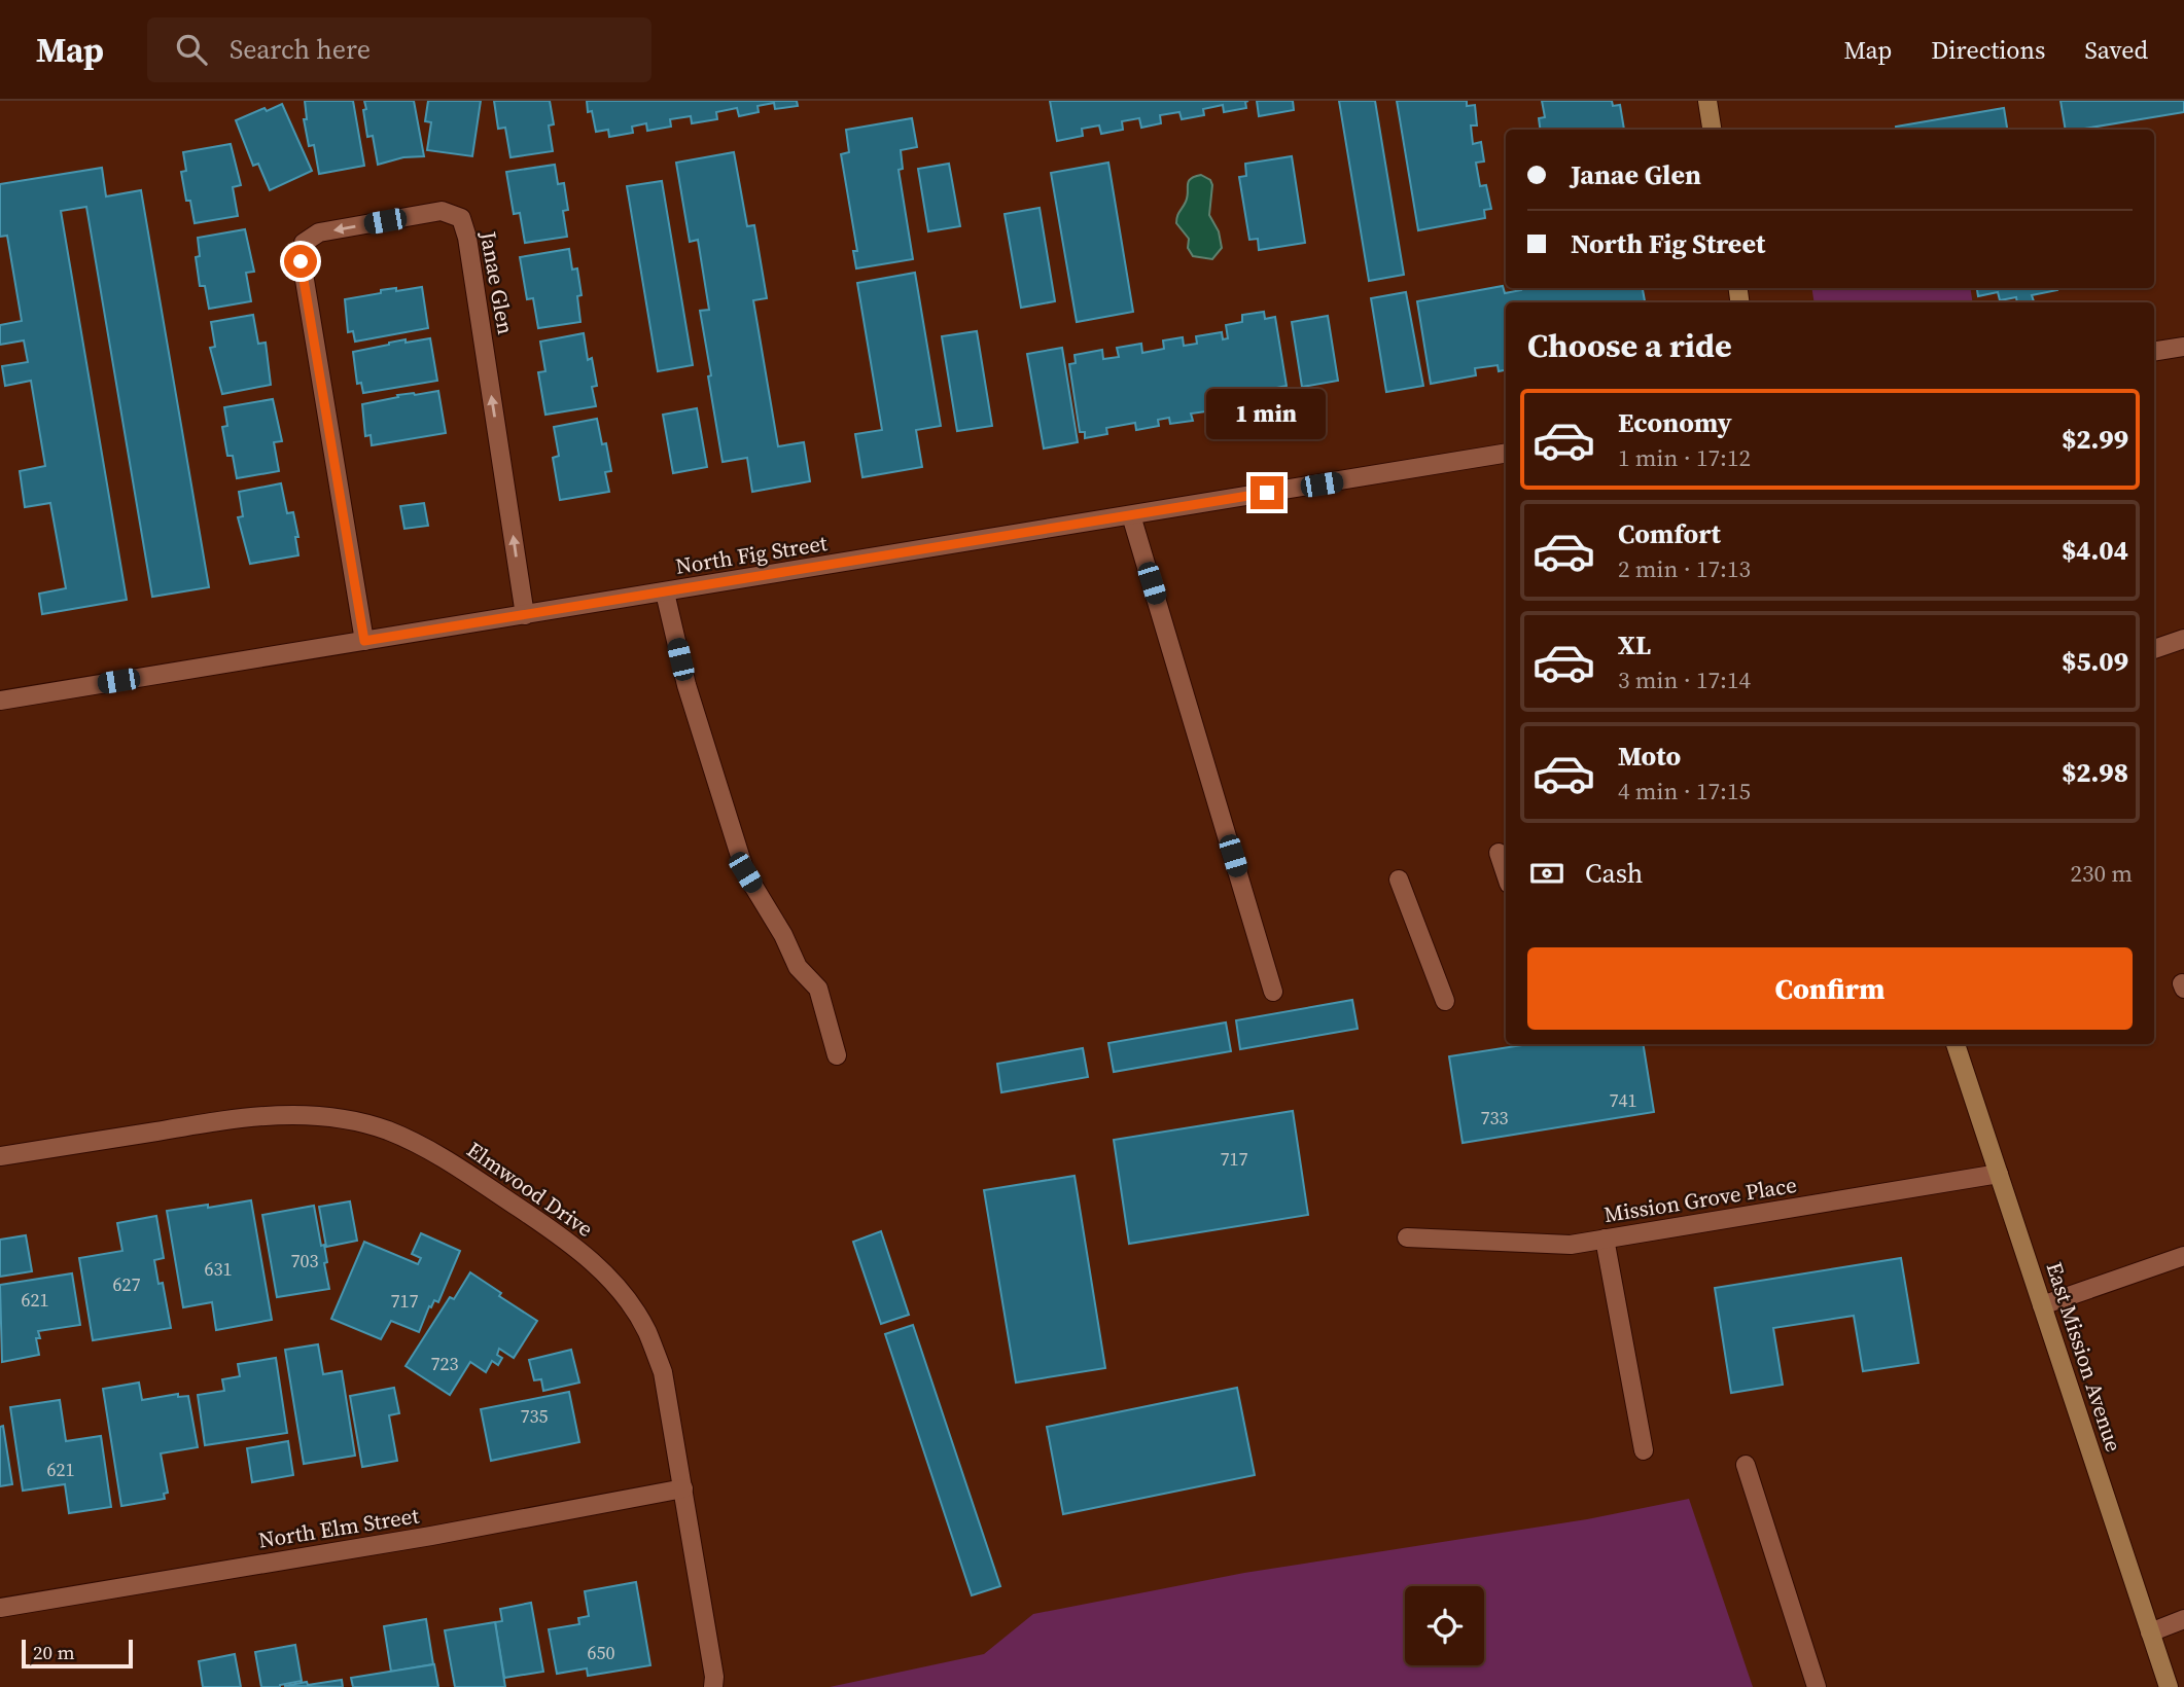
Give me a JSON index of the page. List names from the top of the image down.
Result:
{
  "streets": {
    "main road": ["East Mission Avenue"],
    "street": [
      "Janae Glen",
      "North Fig Street",
      "Elmwood Drive",
      "Mission Grove Place",
      "North Elm Street"
    ]
  },
  "crossings": [
    ["Janae Glen", "North Fig Street"],
    ["Elmwood Drive", "North Elm Street"],
    ["Mission Grove Place", "East Mission Avenue"]
  ],
  "house_numbers": [
    "741",
    "733",
    "717",
    "703",
    "631",
    "627",
    "621",
    "717",
    "723",
    "735",
    "621",
    "650"
  ],
  "scale_bar": "20 m",
  "page": {
    "header": "Map",
    "search": "Search here",
    "nav": ["Map", "Directions", "Saved"],
    "banner": ["Janae Glen", "North Fig Street"],
    "heading": "Choose a ride",
    "bubble": "1 min",
    "list": [
      {
        "name": "Economy",
        "note": "1 min · 17:12",
        "value": "$2.99"
      },
      {
        "name": "Comfort",
        "note": "2 min · 17:13",
        "value": "$4.04"
      },
      {
        "name": "XL",
        "note": "3 min · 17:14",
        "value": "$5.09"
      },
      {
        "name": "Moto",
        "note": "4 min · 17:15",
        "value": "$2.98"
      }
    ],
    "pay": ["Cash", "230 m"],
    "buttons": "Confirm",
    "scale": "20 m"
  }
}
